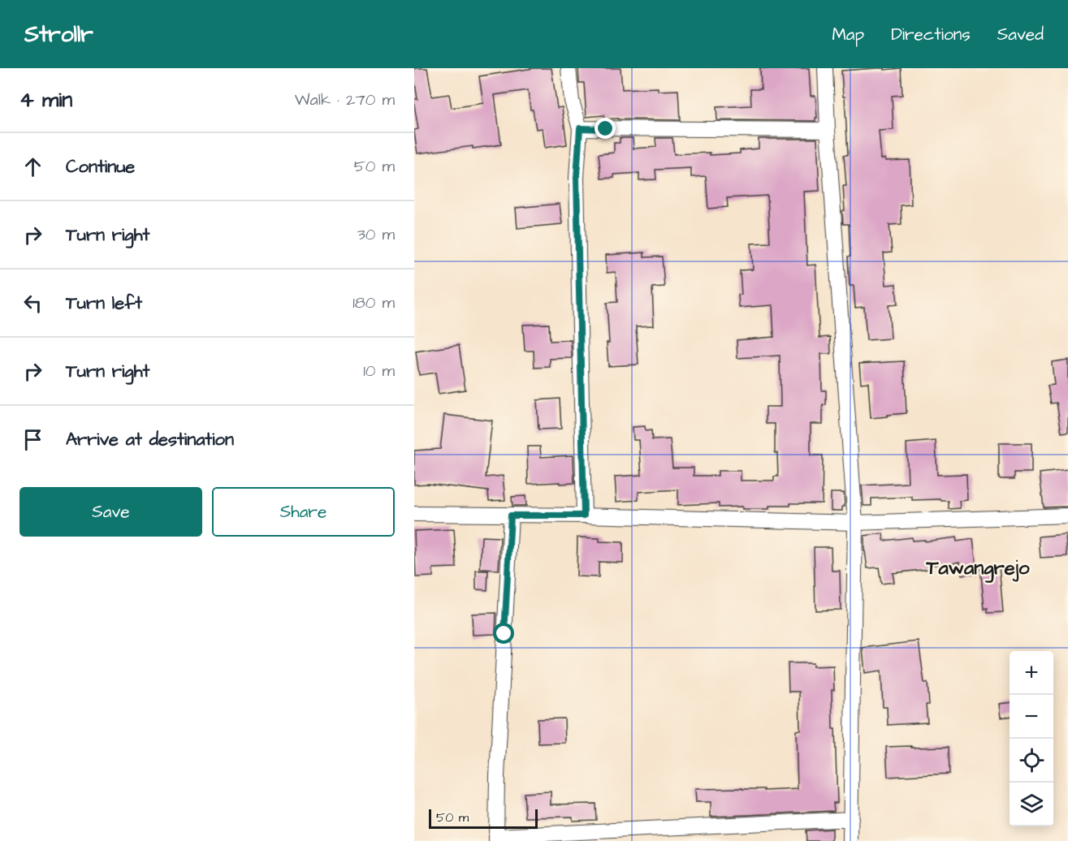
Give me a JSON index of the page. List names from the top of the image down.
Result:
{
  "districts": ["Tawangrejo"],
  "scale_bar": "50 m",
  "page": {
    "header": "Strollr",
    "nav": ["Map", "Directions", "Saved"],
    "heading": ["4 min", "Walk · 270 m"],
    "list": [
      ["Continue", "50 m"],
      ["Turn right", "30 m"],
      ["Turn left", "180 m"],
      ["Turn right", "10 m"],
      "Arrive at destination"
    ],
    "buttons": ["Save", "Share"],
    "map_buttons": ["+", "−"],
    "scale": "50 m"
  }
}
